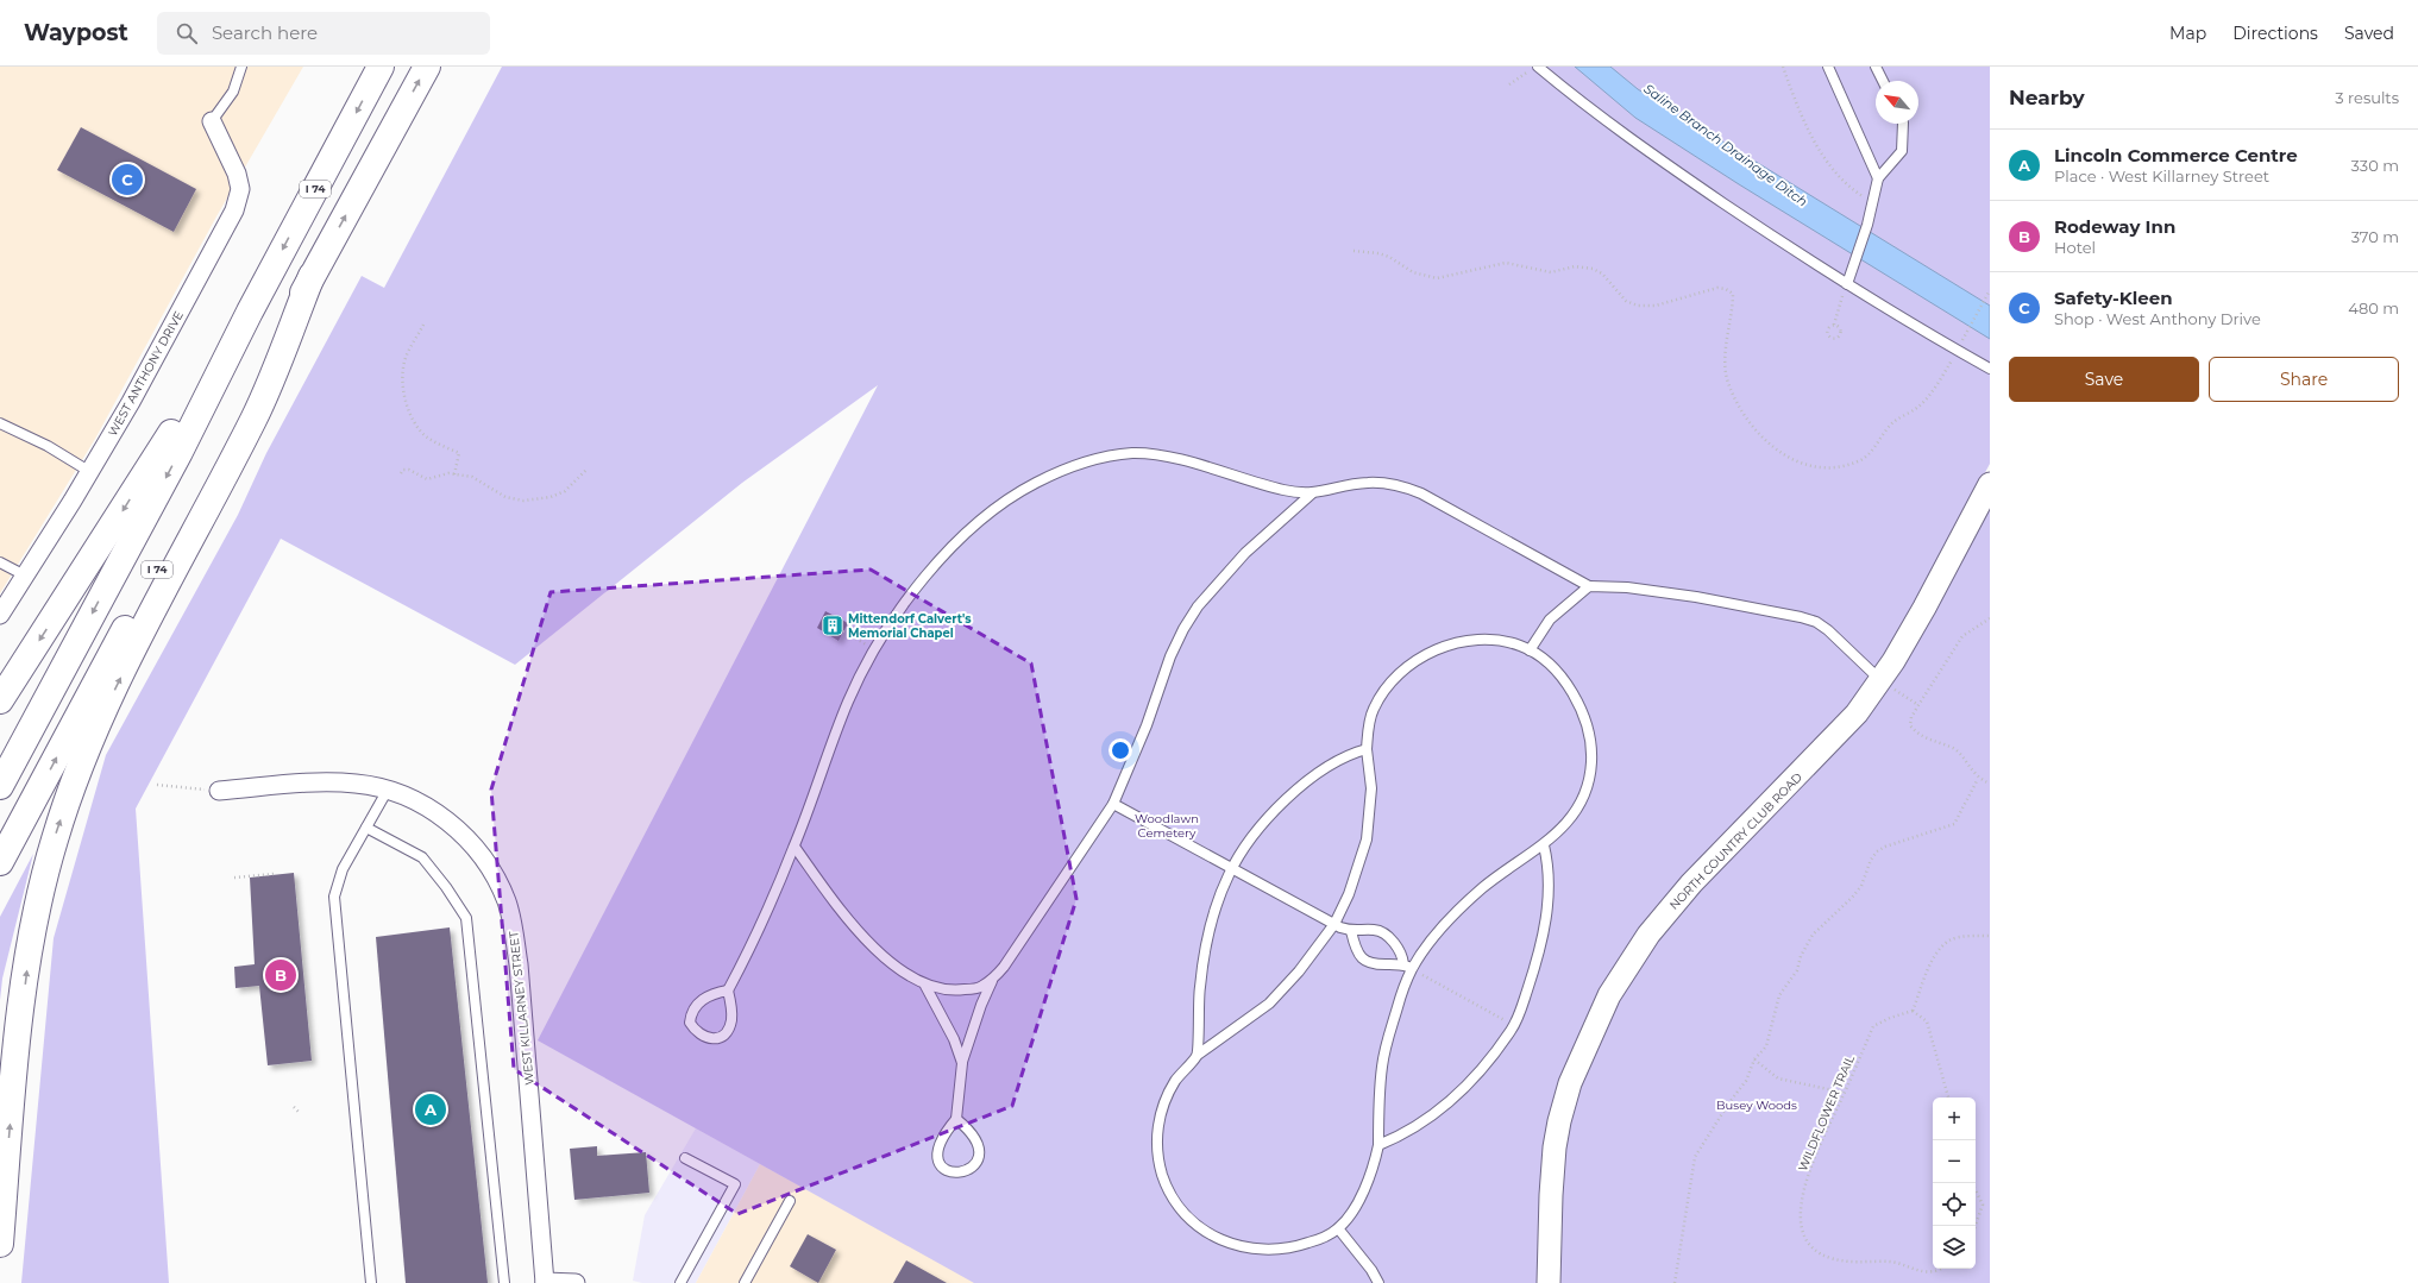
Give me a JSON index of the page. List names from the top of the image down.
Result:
{
  "streets": {
    "highway": ["I 74"],
    "street": ["WEST ANTHONY DRIVE", "NORTH COUNTRY CLUB ROAD", "WEST KILLARNEY STREET"],
    "path": ["WILDFLOWER TRAIL"]
  },
  "water": ["Saline Branch Drainage Ditch"],
  "parks": ["Woodlawn Cemetery", "Busey Woods"],
  "places": {
    "building": ["Mittendorf Calvert's Memorial Chapel"]
  },
  "north": "top left",
  "page": {
    "header": "Waypost",
    "search": "Search here",
    "nav": ["Map", "Directions", "Saved"],
    "heading": ["Nearby", "3 results"],
    "list": [
      {
        "mark": "A",
        "name": "Lincoln Commerce Centre",
        "note": "Place · West Killarney Street",
        "value": "330 m"
      },
      {
        "mark": "B",
        "name": "Rodeway Inn",
        "note": "Hotel",
        "value": "370 m"
      },
      {
        "mark": "C",
        "name": "Safety-Kleen",
        "note": "Shop · West Anthony Drive",
        "value": "480 m"
      }
    ],
    "pins": ["C", "B", "A"],
    "buttons": ["Save", "Share"],
    "map_buttons": ["+", "−"]
  }
}
